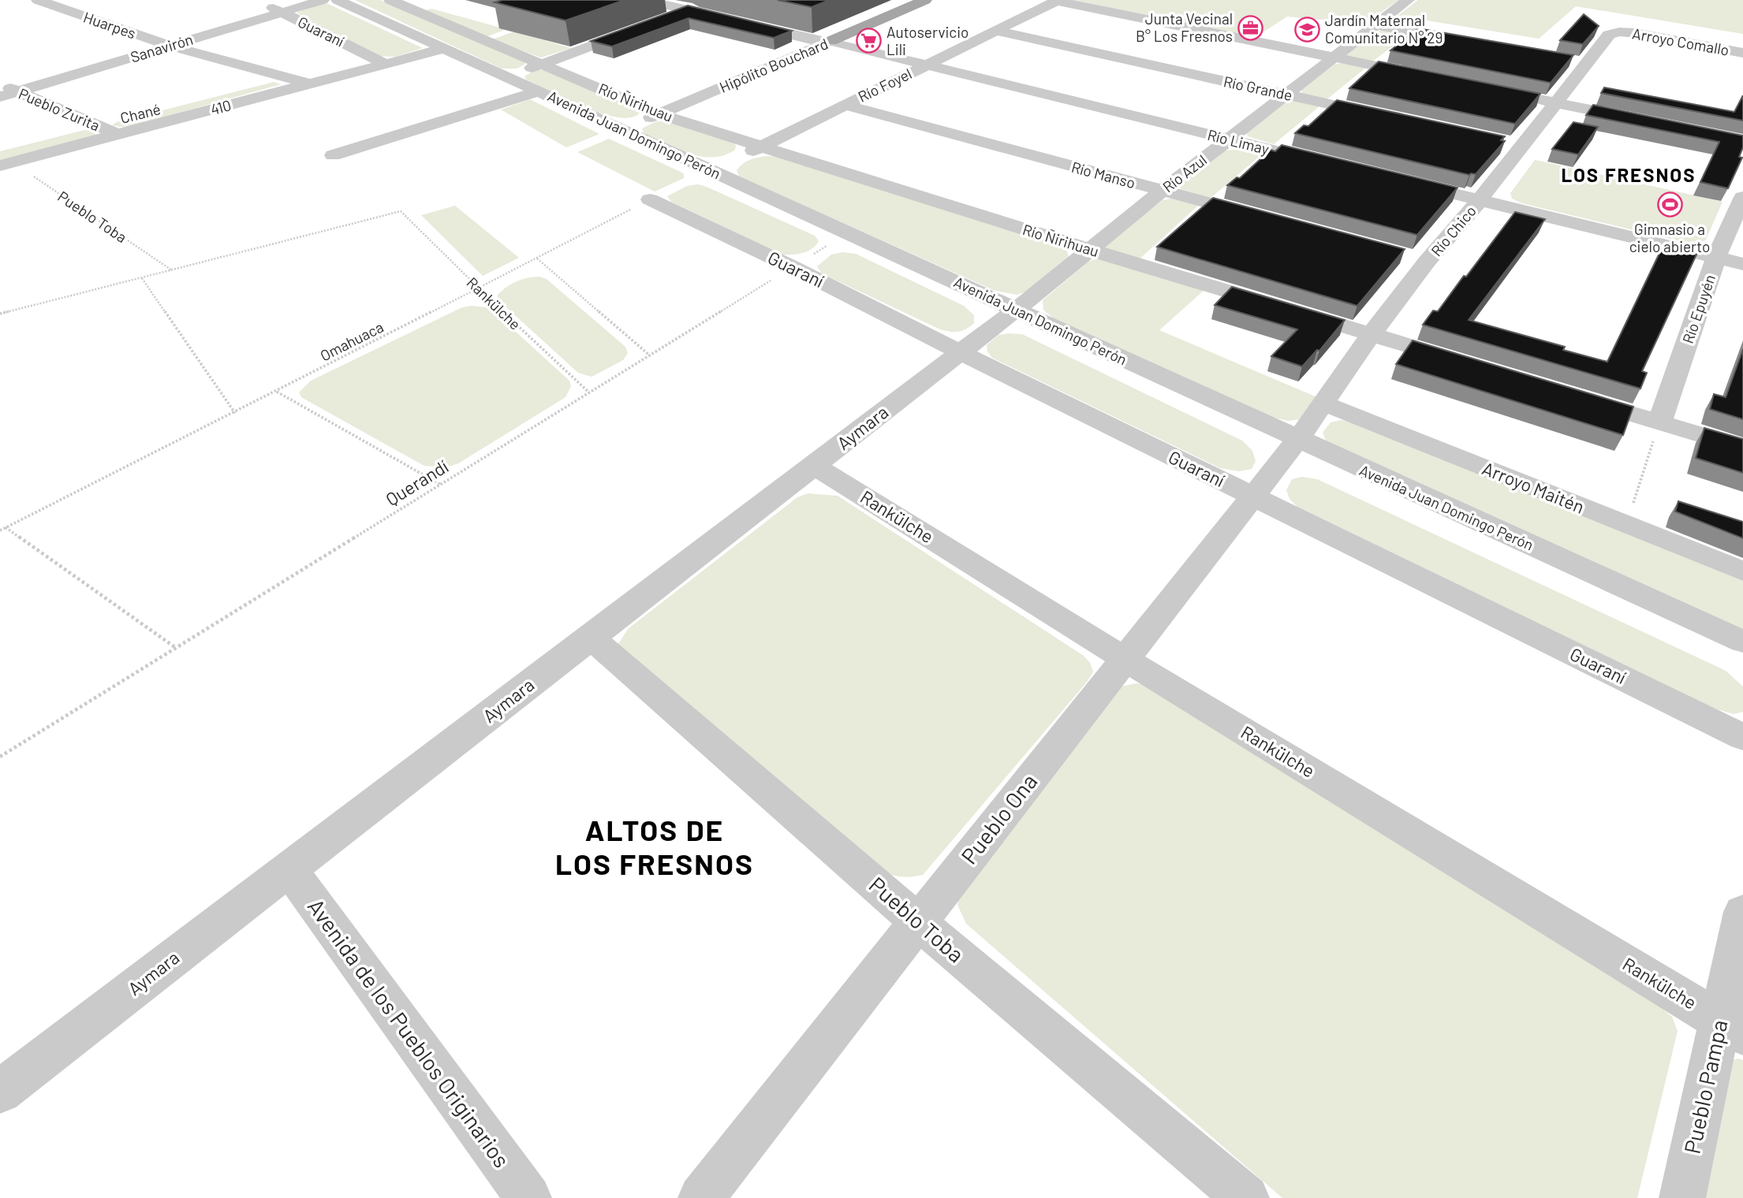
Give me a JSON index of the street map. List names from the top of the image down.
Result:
{
  "streets": {
    "main road": ["Hipólito Bouchard"],
    "street": [
      "Huarpes",
      "Guaraní",
      "Arroyo Comallo",
      "Sanavirón",
      "Río Foyel",
      "Río Grande",
      "Río Ñirihuau",
      "410",
      "Pueblo Zurita",
      "Chané",
      "Avenida Juan Domingo Perón",
      "Río Limay",
      "Río Azul",
      "Río Manso",
      "Pueblo Toba",
      "Río Chico",
      "Rankülche",
      "Río Epuyén",
      "Aymara",
      "Arroyo Maitén",
      "Pueblo Ona",
      "Avenida de los Pueblos Originarios",
      "Pueblo Pampa"
    ],
    "path": ["Omahuaca", "Querandí"]
  },
  "crossings": [
    ["Huarpes", "Sanavirón"],
    ["Huarpes", "410"],
    ["Huarpes", "Chané"],
    ["Guaraní", "Sanavirón"],
    ["Guaraní", "410"],
    ["Guaraní", "Omahuaca"],
    ["Guaraní", "Aymara"],
    ["Guaraní", "Querandí"],
    ["Guaraní", "Pueblo Ona"],
    ["Arroyo Comallo", "Río Chico"],
    ["Sanavirón", "Pueblo Zurita"],
    ["Hipólito Bouchard", "Río Ñirihuau"],
    ["Hipólito Bouchard", "Avenida Juan Domingo Perón"],
    ["Hipólito Bouchard", "Río Limay"],
    ["Río Foyel", "Río Grande"],
    ["Río Foyel", "Río Ñirihuau"],
    ["Río Foyel", "Avenida Juan Domingo Perón"],
    ["Río Foyel", "Río Limay"],
    ["Río Foyel", "Río Manso"],
    ["Río Grande", "Río Azul"],
    ["Río Ñirihuau", "Río Azul"],
    ["Río Ñirihuau", "Río Chico"],
    ["410", "Pueblo Zurita"],
    ["410", "Avenida Juan Domingo Perón"],
    ["410", "Pueblo Toba"],
    ["Pueblo Zurita", "Chané"],
    ["Avenida Juan Domingo Perón", "Río Azul"],
    ["Avenida Juan Domingo Perón", "Río Chico"],
    ["Avenida Juan Domingo Perón", "Aymara"],
    ["Avenida Juan Domingo Perón", "Querandí"],
    ["Avenida Juan Domingo Perón", "Pueblo Ona"],
    ["Río Limay", "Río Azul"],
    ["Río Azul", "Río Manso"],
    ["Río Azul", "Aymara"],
    ["Pueblo Toba", "Rankülche"],
    ["Pueblo Toba", "Aymara"],
    ["Pueblo Toba", "Pueblo Ona"],
    ["Río Chico", "Arroyo Maitén"],
    ["Río Chico", "Pueblo Ona"],
    ["Rankülche", "Omahuaca"],
    ["Rankülche", "Aymara"],
    ["Rankülche", "Querandí"],
    ["Rankülche", "Pueblo Ona"],
    ["Rankülche", "Pueblo Pampa"],
    ["Aymara", "Avenida de los Pueblos Originarios"]
  ],
  "districts": ["LOS FRESNOS", "ALTOS DE LOS FRESNOS"],
  "places": {
    "office": ["Junta Vecinal B° Los Fresnos"],
    "school or university": ["Jardín Maternal Comunitario N° 29"],
    "supermarket": ["Autoservicio Lili"],
    "sports": ["Gimnasio a cielo abierto"]
  }
}
